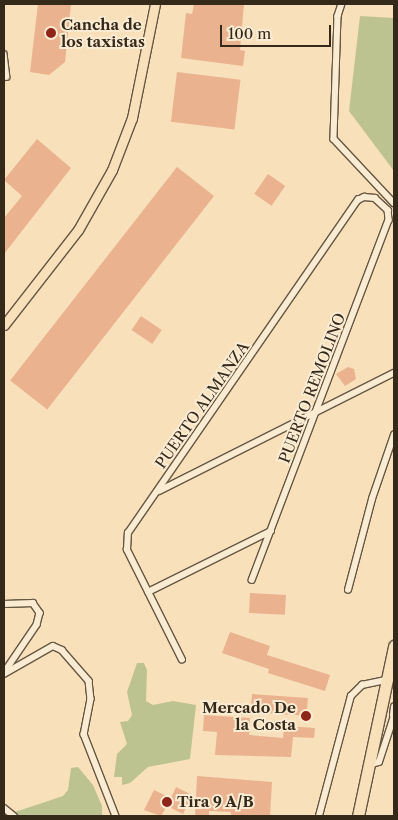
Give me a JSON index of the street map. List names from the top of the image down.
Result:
{
  "streets": {
    "street": ["PUERTO REMOLINO", "PUERTO ALMANZA"]
  },
  "crossings": [
    ["PUERTO REMOLINO", "PUERTO ALMANZA"]
  ],
  "places": ["Cancha de los taxistas", "Mercado De la Costa", "Tira 9 A/B"],
  "scale_bar": "100 m"
}
